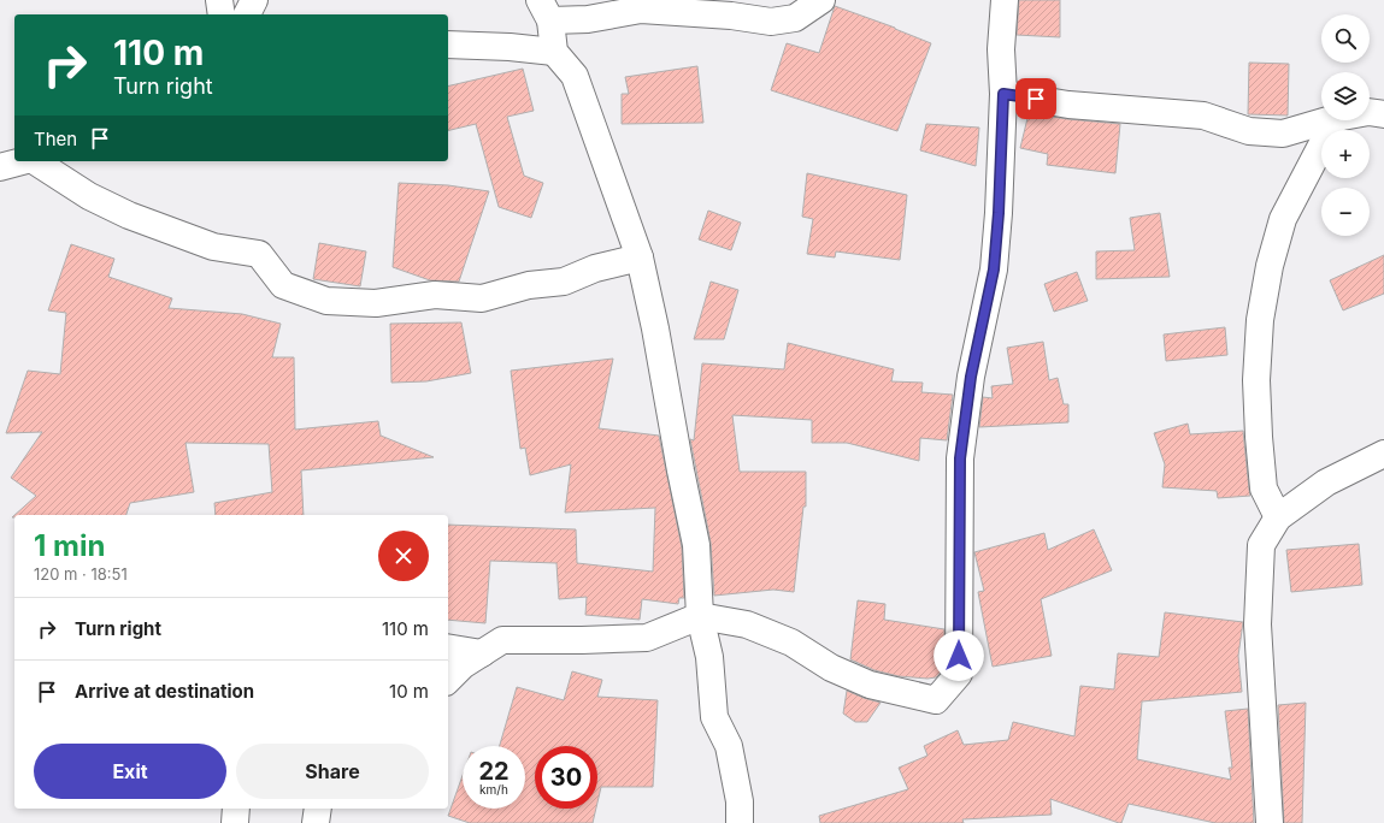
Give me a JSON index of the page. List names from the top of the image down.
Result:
{
  "page": {
    "map_buttons": ["+", "−"],
    "turn": ["110 m", "Turn right"],
    "then": "Then",
    "heading": ["1 min", "120 m · 18:51"],
    "list": [
      {
        "name": "Turn right",
        "value": "110 m"
      },
      {
        "name": "Arrive at destination",
        "value": "10 m"
      }
    ],
    "buttons": ["Exit", "Share"],
    "speed": "22 km/h",
    "limit": "30"
  }
}
